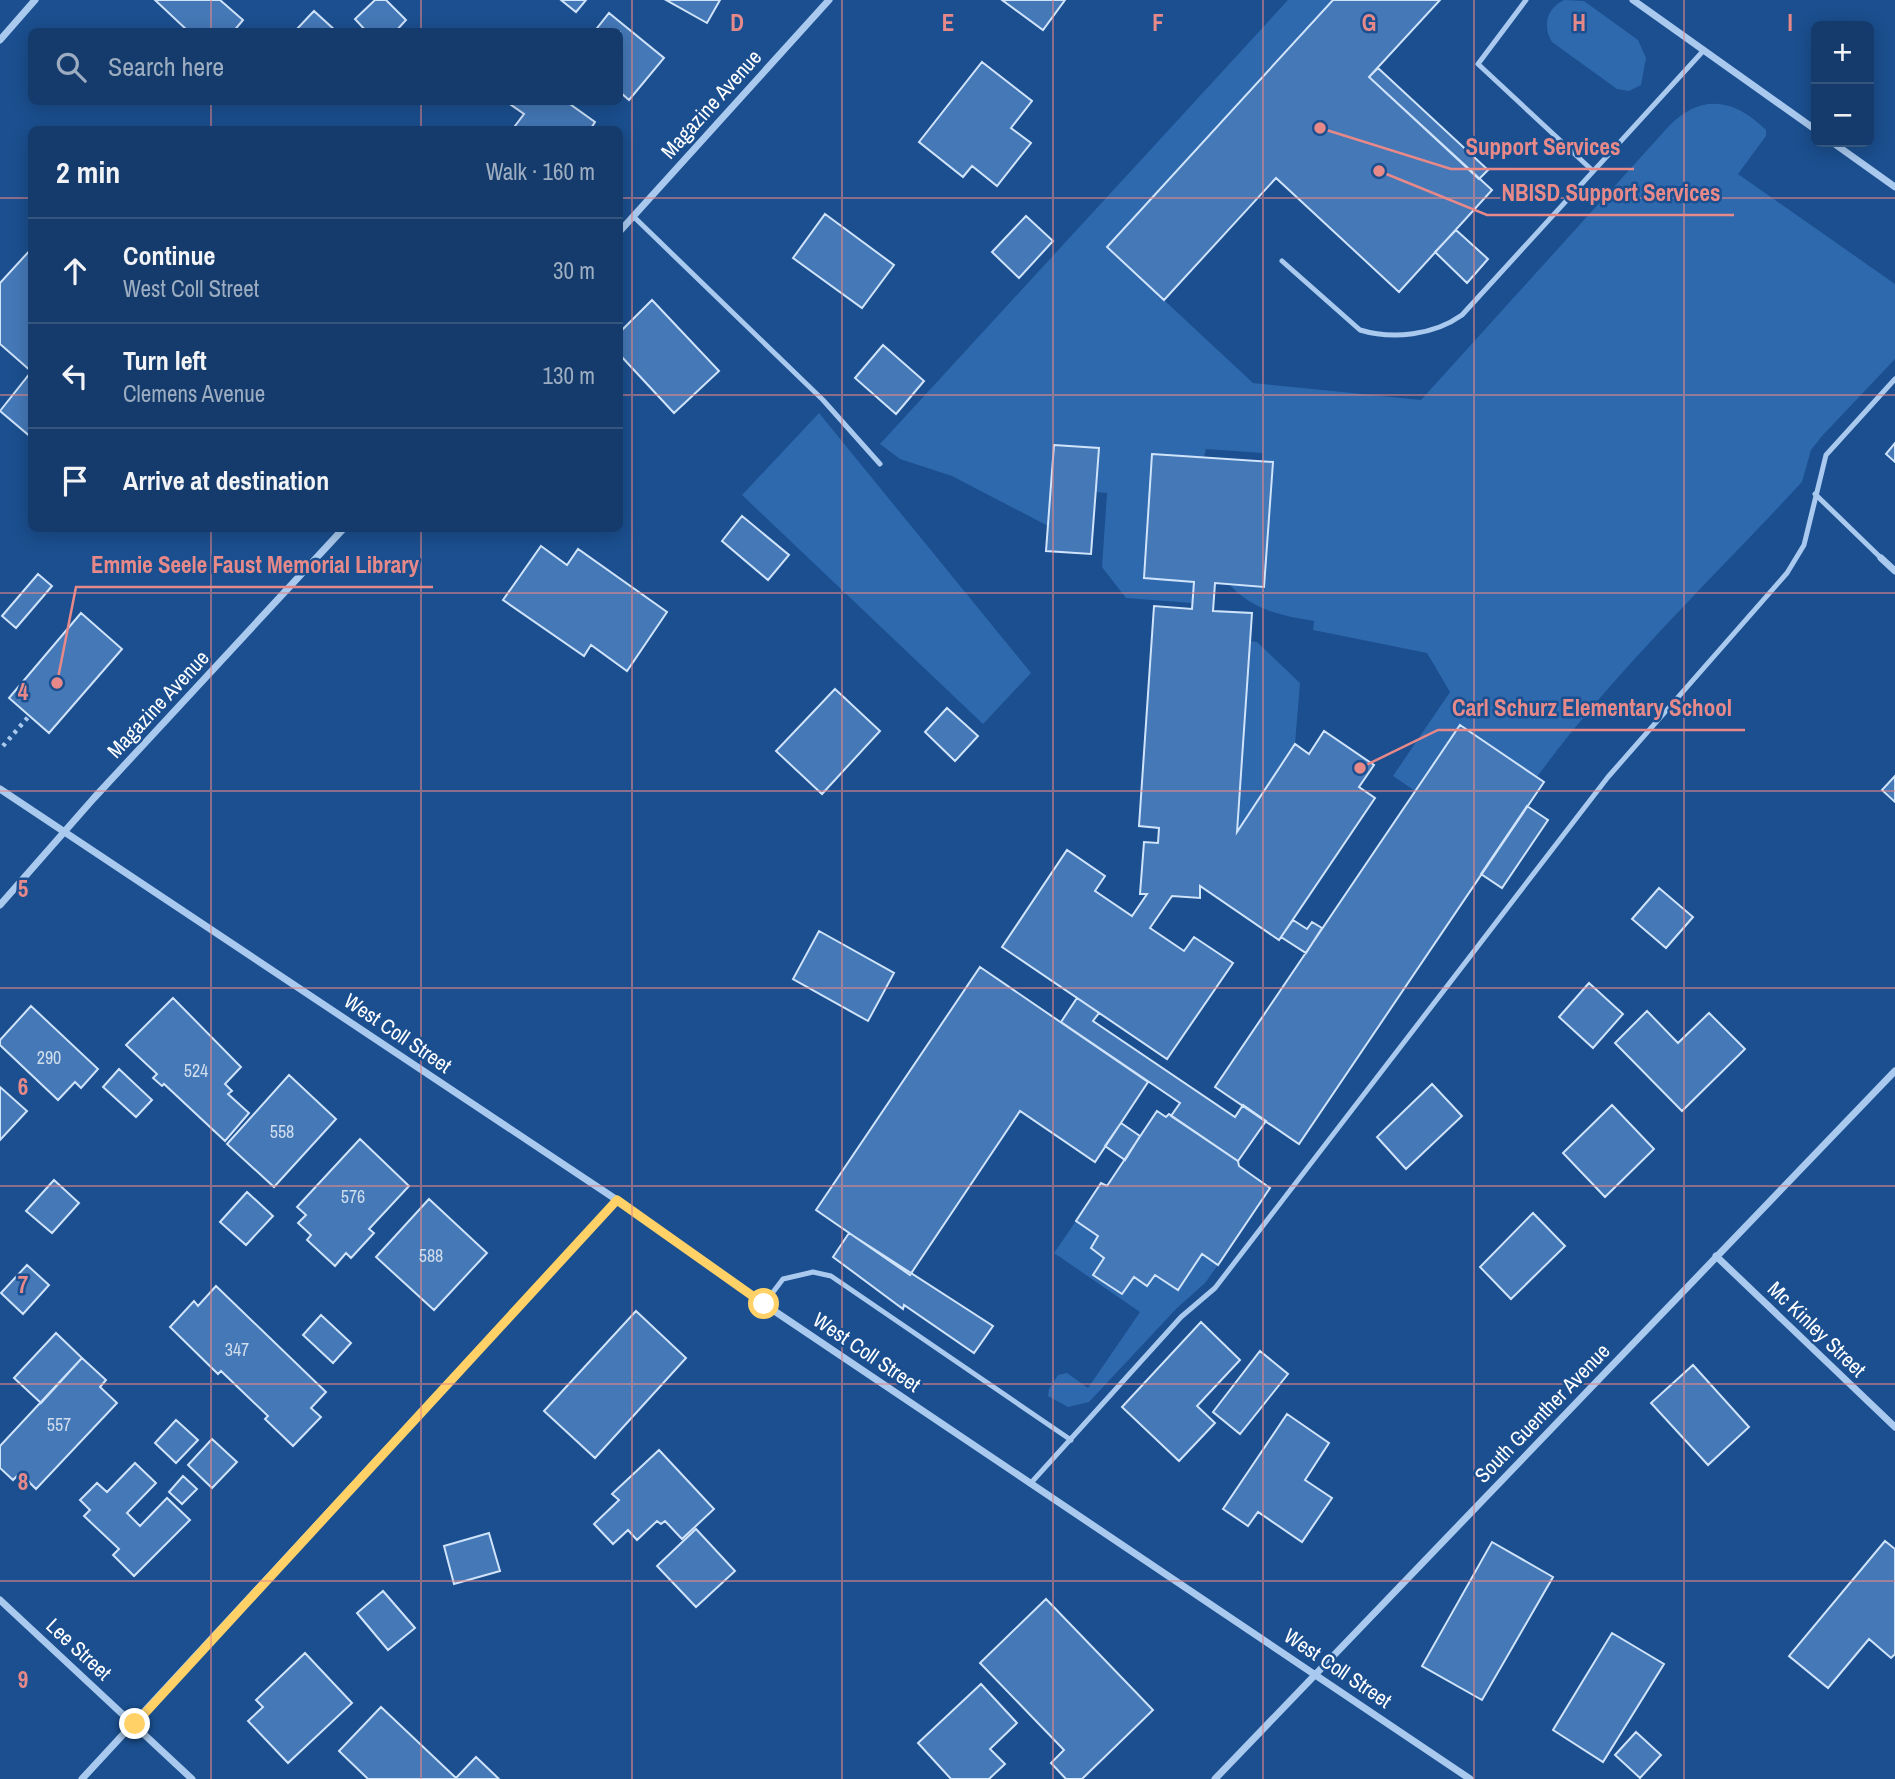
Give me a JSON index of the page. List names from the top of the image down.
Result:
{
  "streets": {
    "street": [
      "Magazine Avenue",
      "West Coll Street",
      "Mc Kinley Street",
      "South Guenther Avenue",
      "Lee Street"
    ]
  },
  "crossings": [
    ["Magazine Avenue", "West Coll Street"],
    ["West Coll Street", "South Guenther Avenue"],
    ["Mc Kinley Street", "South Guenther Avenue"]
  ],
  "places": [
    "Support Services",
    "NBISD Support Services",
    "Emmie Seele Faust Memorial Library",
    "Carl Schurz Elementary School"
  ],
  "house_numbers": [
    "290",
    "524",
    "558",
    "576",
    "588",
    "347",
    "557"
  ],
  "page": {
    "map_buttons": ["+", "−"],
    "search": "Search here",
    "heading": ["2 min", "Walk · 160 m"],
    "list": [
      ["Continue", "West Coll Street", "30 m"],
      ["Turn left", "Clemens Avenue", "130 m"],
      "Arrive at destination"
    ]
  },
  "grid": {
    "columns": [
      "D",
      "E",
      "F",
      "G",
      "H",
      "I"
    ],
    "rows": [
      "4",
      "5",
      "6",
      "7",
      "8",
      "9"
    ]
  }
}
